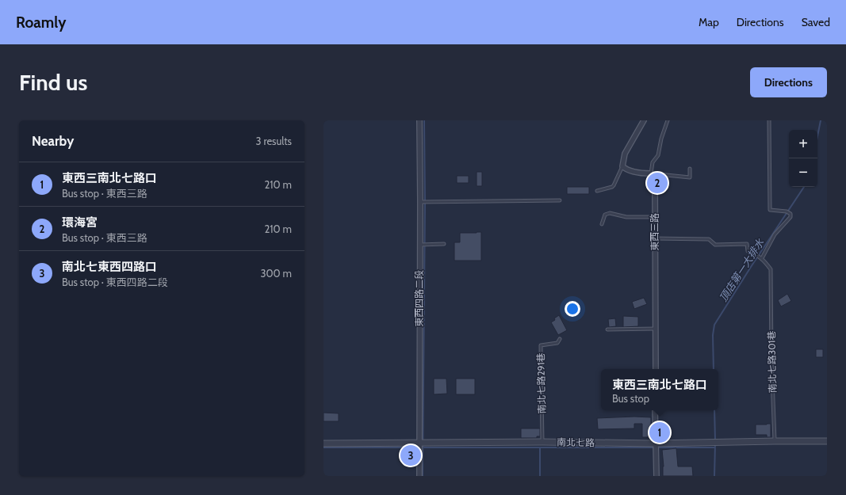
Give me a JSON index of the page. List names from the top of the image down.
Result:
{
  "streets": {
    "street": ["東西三路", "東西四路二段", "南北七路"],
    "lane": ["南北七路301巷", "南北七路291巷"]
  },
  "crossings": [
    ["東西四路二段", "南北七路"],
    ["南北七路301巷", "南北七路"],
    ["南北七路291巷", "南北七路"]
  ],
  "water": ["頂店第一大排水"],
  "page": {
    "header": "Roamly",
    "nav": ["Map", "Directions", "Saved"],
    "buttons": "Directions",
    "title": "Find us",
    "heading": ["Nearby", "3 results"],
    "map_buttons": ["+", "−"],
    "list": [
      {
        "mark": "1",
        "name": "東西三南北七路口",
        "note": "Bus stop · 東西三路",
        "value": "210 m"
      },
      {
        "mark": "2",
        "name": "環海宮",
        "note": "Bus stop · 東西三路",
        "value": "210 m"
      },
      {
        "mark": "3",
        "name": "南北七東西四路口",
        "note": "Bus stop · 東西四路二段",
        "value": "300 m"
      }
    ],
    "pins": ["2", "1", "3"],
    "popup": ["東西三南北七路口", "Bus stop"]
  }
}
